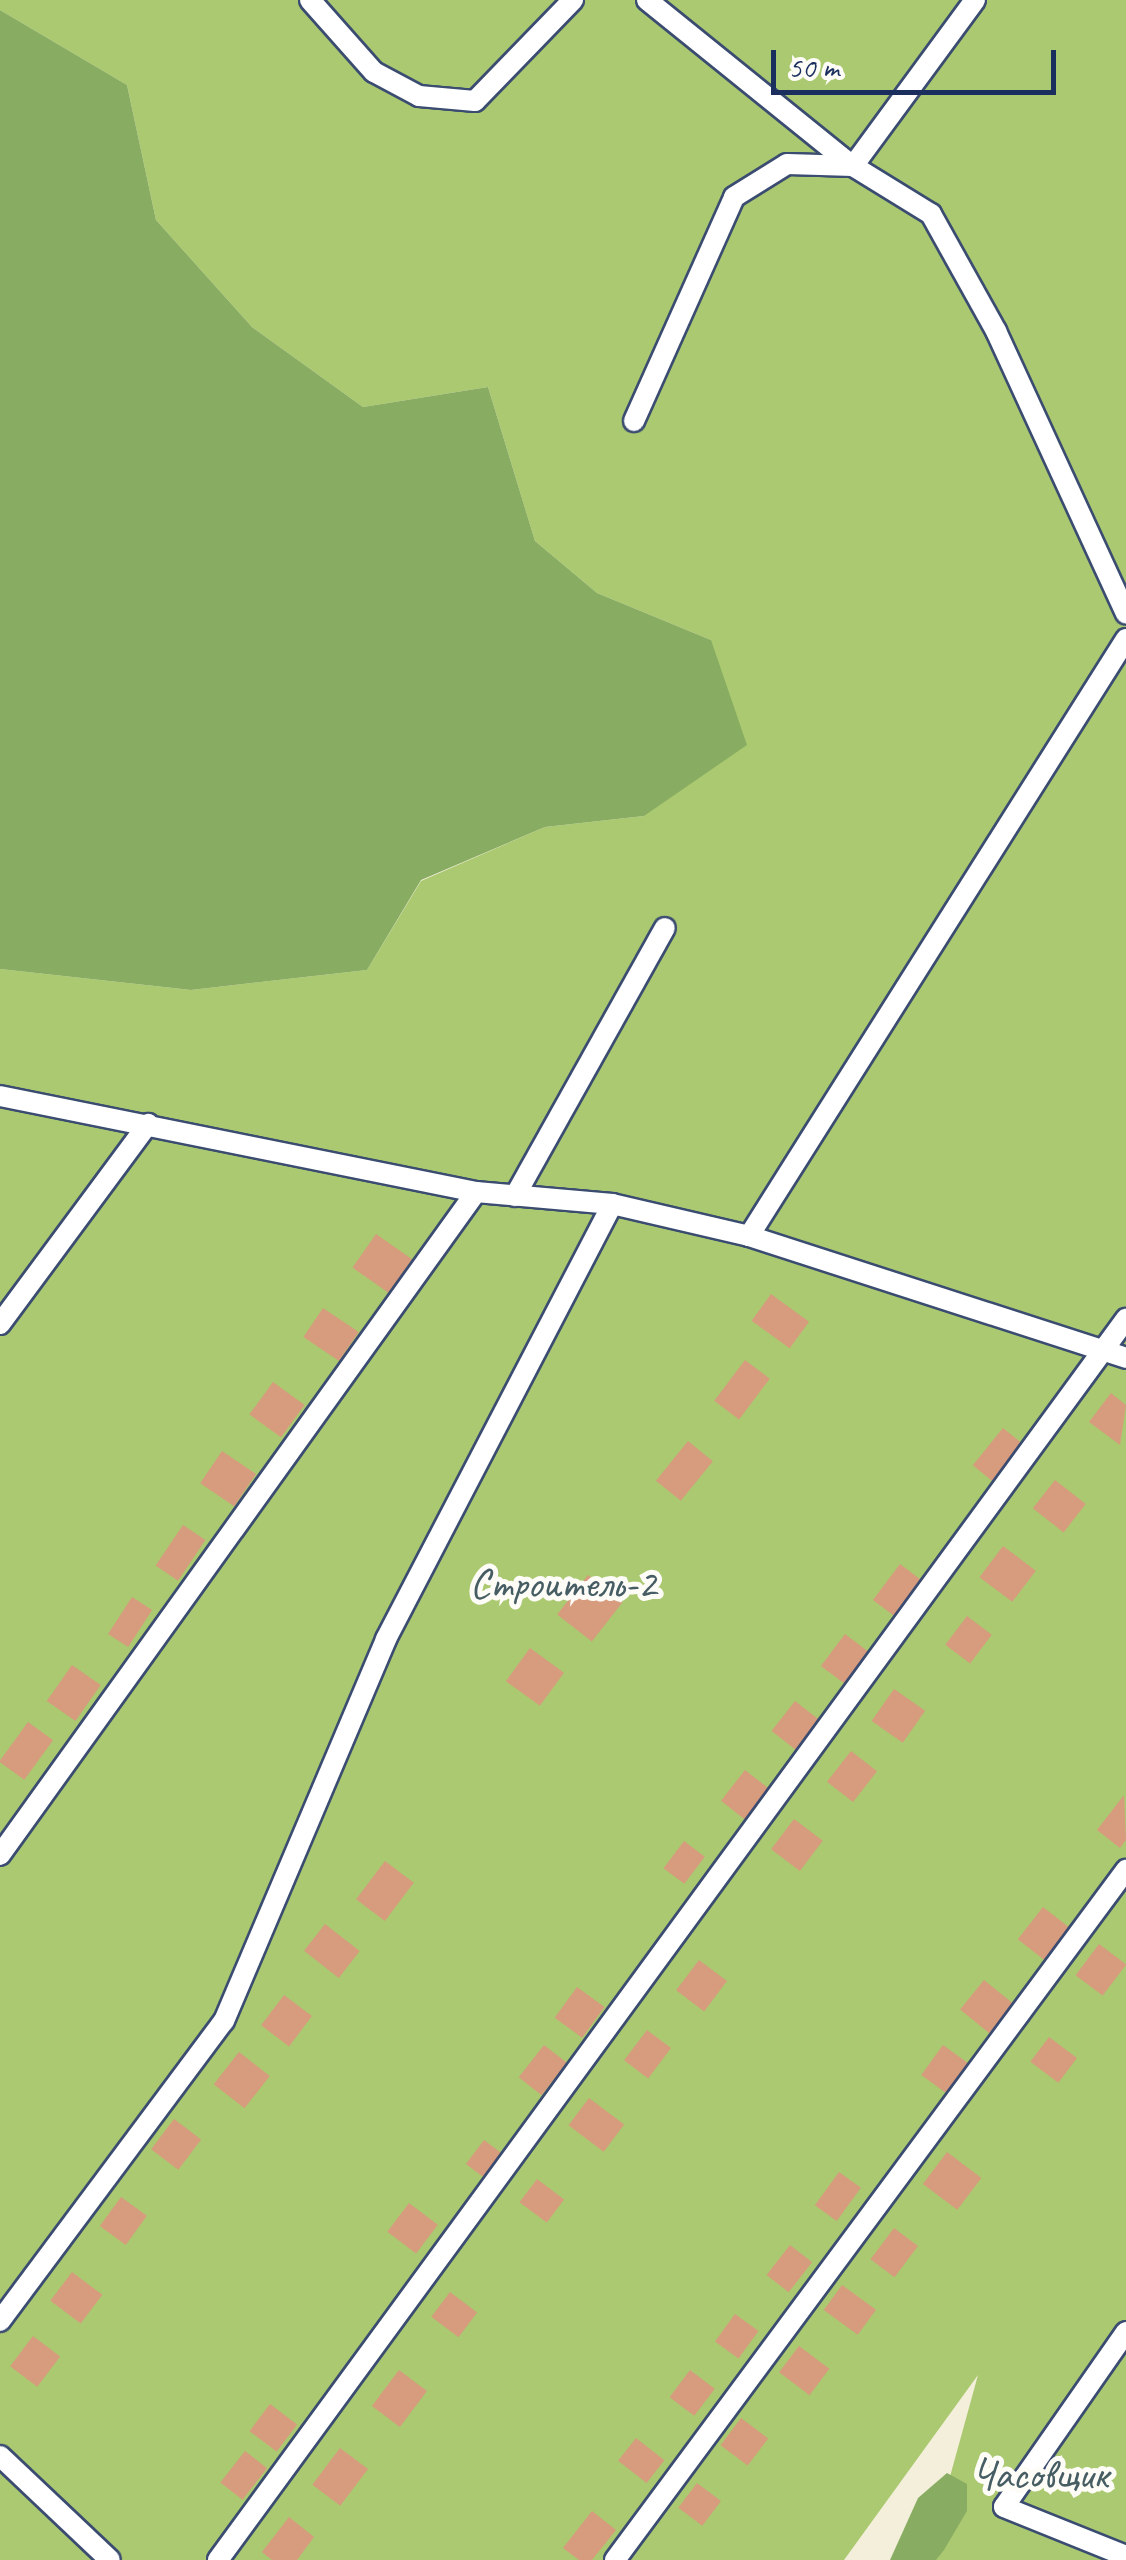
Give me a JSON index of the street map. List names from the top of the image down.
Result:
{
  "parks": ["Строитель-2", "Часовщик"],
  "scale_bar": "50 m"
}
